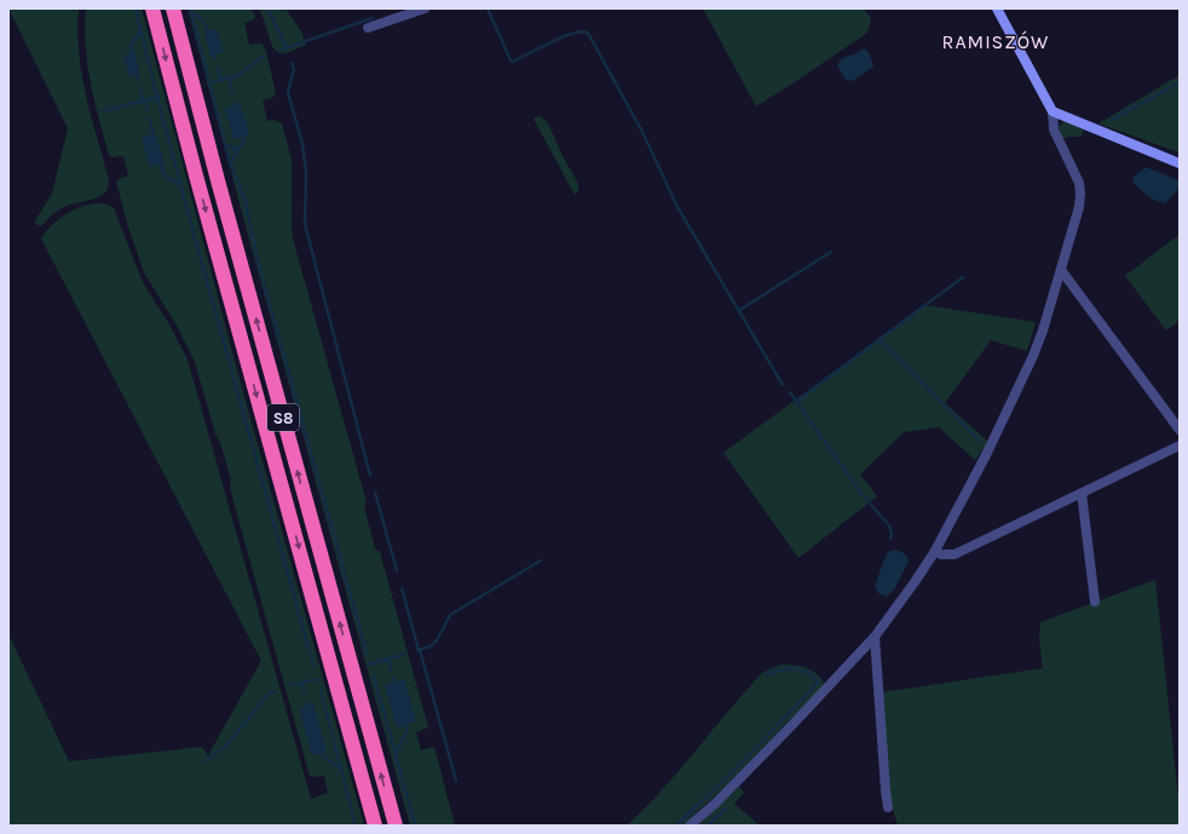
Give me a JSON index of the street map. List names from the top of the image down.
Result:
{
  "streets": {
    "highway": ["S8"]
  },
  "districts": ["RAMISZÓW"]
}
